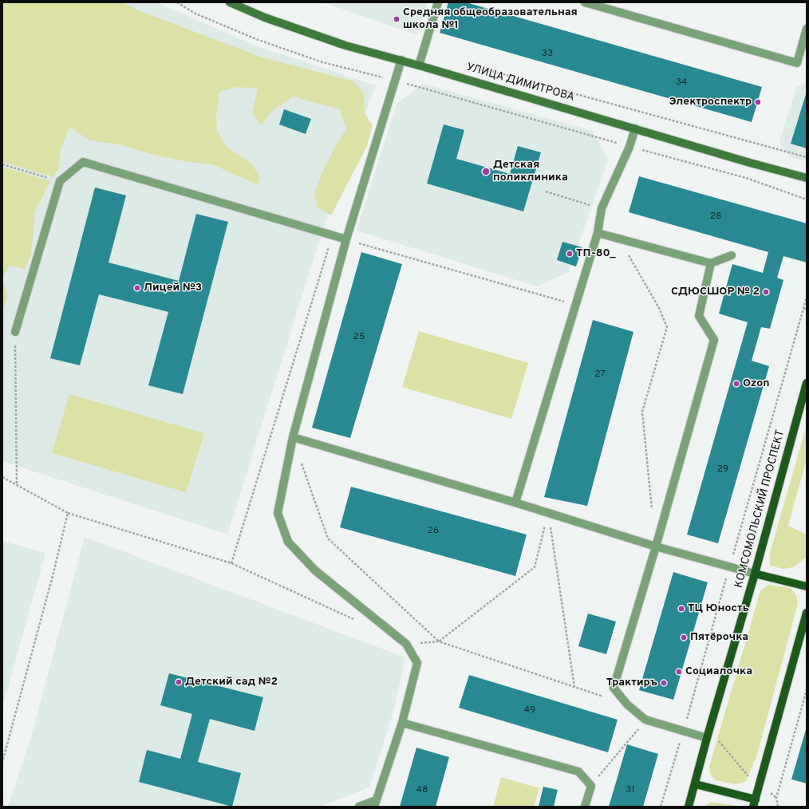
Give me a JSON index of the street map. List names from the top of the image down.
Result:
{
  "streets": {
    "main road": ["УЛИЦА ДИМИТРОВА", "КОМСОМОЛЬСКИЙ ПРОСПЕКТ"]
  },
  "places": [
    "Средняя общеобразовательная школа №1",
    "Электроспектр",
    "Детская поликлиника",
    "ТП-80_",
    "Лицей №3",
    "СДЮСШОР № 2",
    "Ozon",
    "ТЦ Юность",
    "Пятёрочка",
    "Социалочка",
    "Детский сад №2",
    "Трактиръ"
  ],
  "house_numbers": [
    "33",
    "34",
    "28",
    "25",
    "27",
    "29",
    "26",
    "49",
    "48",
    "31"
  ]
}
